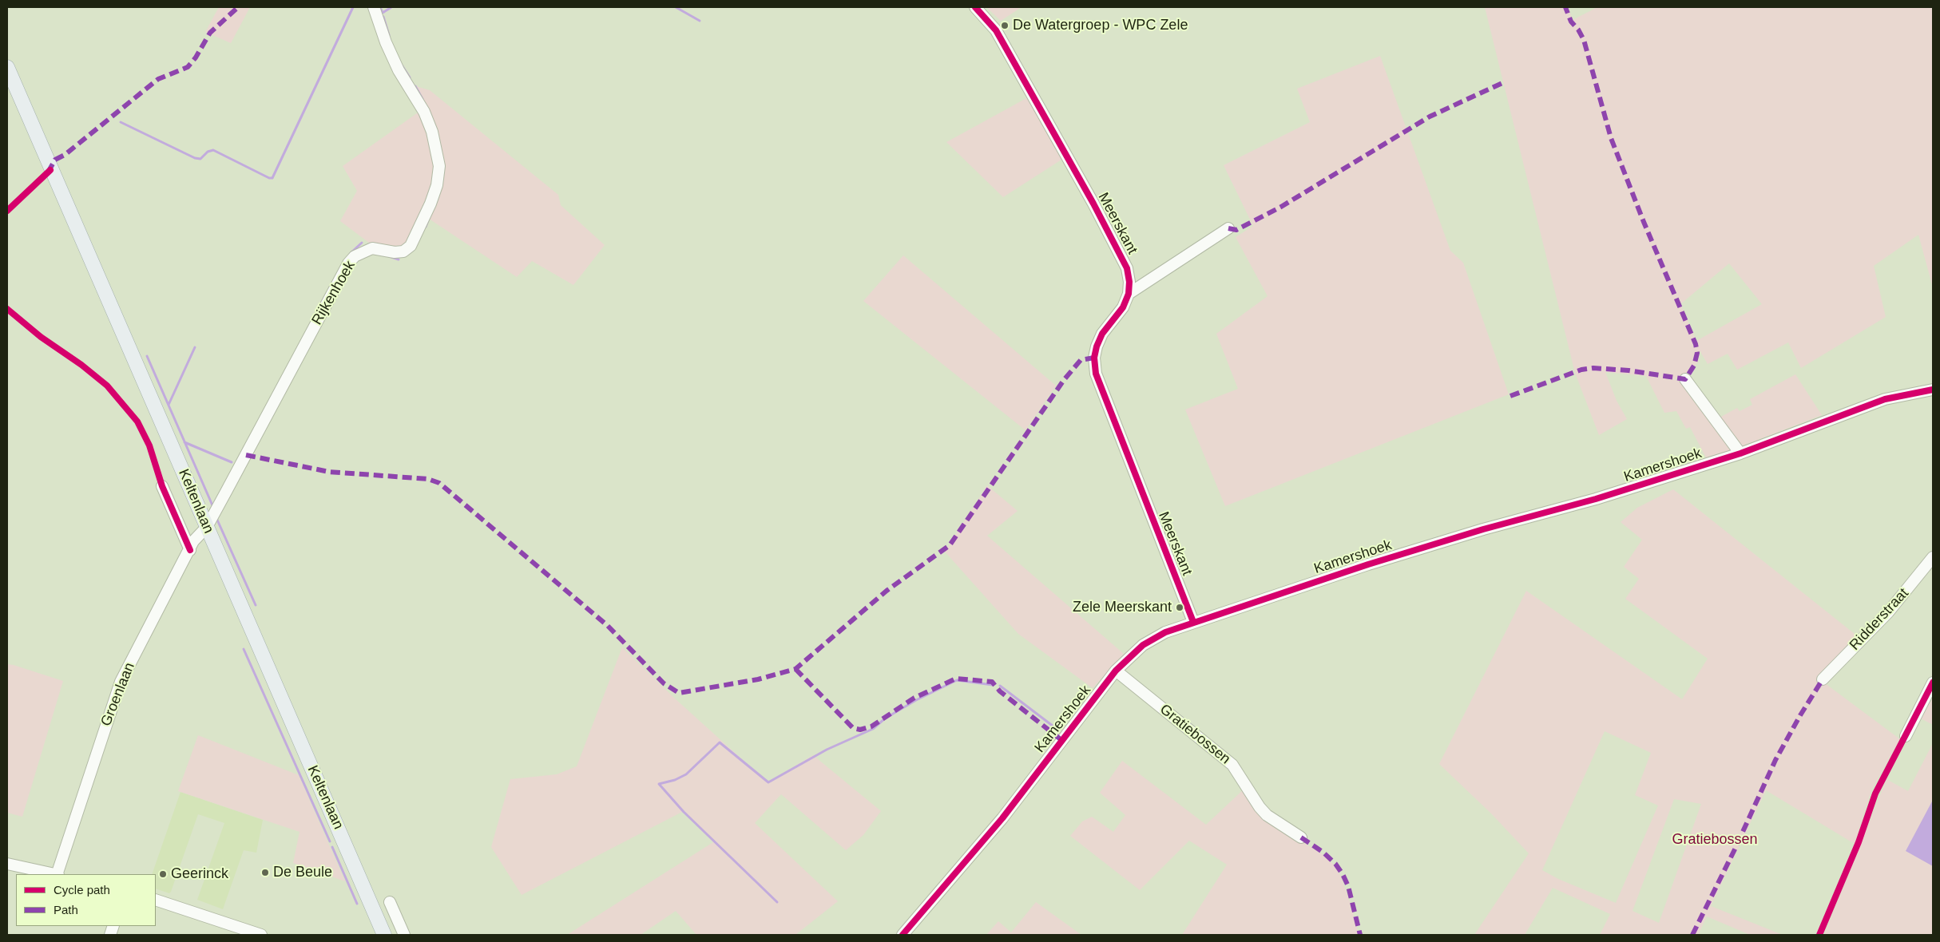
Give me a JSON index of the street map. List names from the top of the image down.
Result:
{
  "streets": {
    "main road": ["Keltenlaan"],
    "street": [
      "Meerskant",
      "Rijkenhoek",
      "Kamershoek",
      "Ridderstraat",
      "Groenlaan",
      "Gratiebossen"
    ]
  },
  "crossings": [
    ["Meerskant", "Kamershoek"],
    ["Rijkenhoek", "Keltenlaan"],
    ["Rijkenhoek", "Groenlaan"],
    ["Kamershoek", "Gratiebossen"],
    ["Keltenlaan", "Groenlaan"]
  ],
  "parks": ["Gratiebossen"],
  "places": [
    "De Watergroep - WPC Zele",
    "Zele Meerskant",
    "De Beule",
    "Geerinck"
  ],
  "legend": ["Cycle path", "Path"]
}
